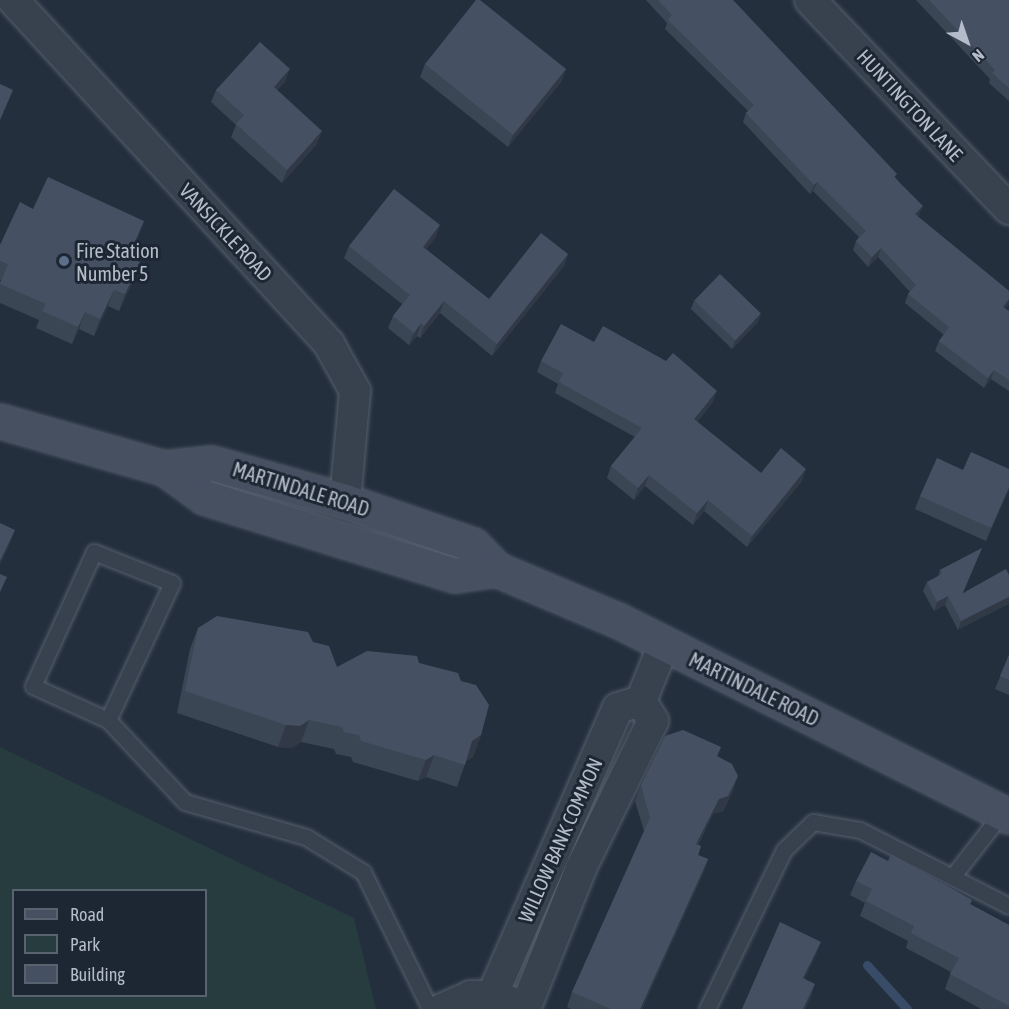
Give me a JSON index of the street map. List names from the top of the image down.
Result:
{
  "streets": {
    "main road": ["MARTINDALE ROAD"],
    "street": ["HUNTINGTON LANE", "VANSICKLE ROAD", "WILLOW BANK COMMON"]
  },
  "crossings": [
    ["VANSICKLE ROAD", "MARTINDALE ROAD"]
  ],
  "places": ["Fire Station Number 5"],
  "legend": ["Road", "Park", "Building"],
  "north": "bottom right"
}
